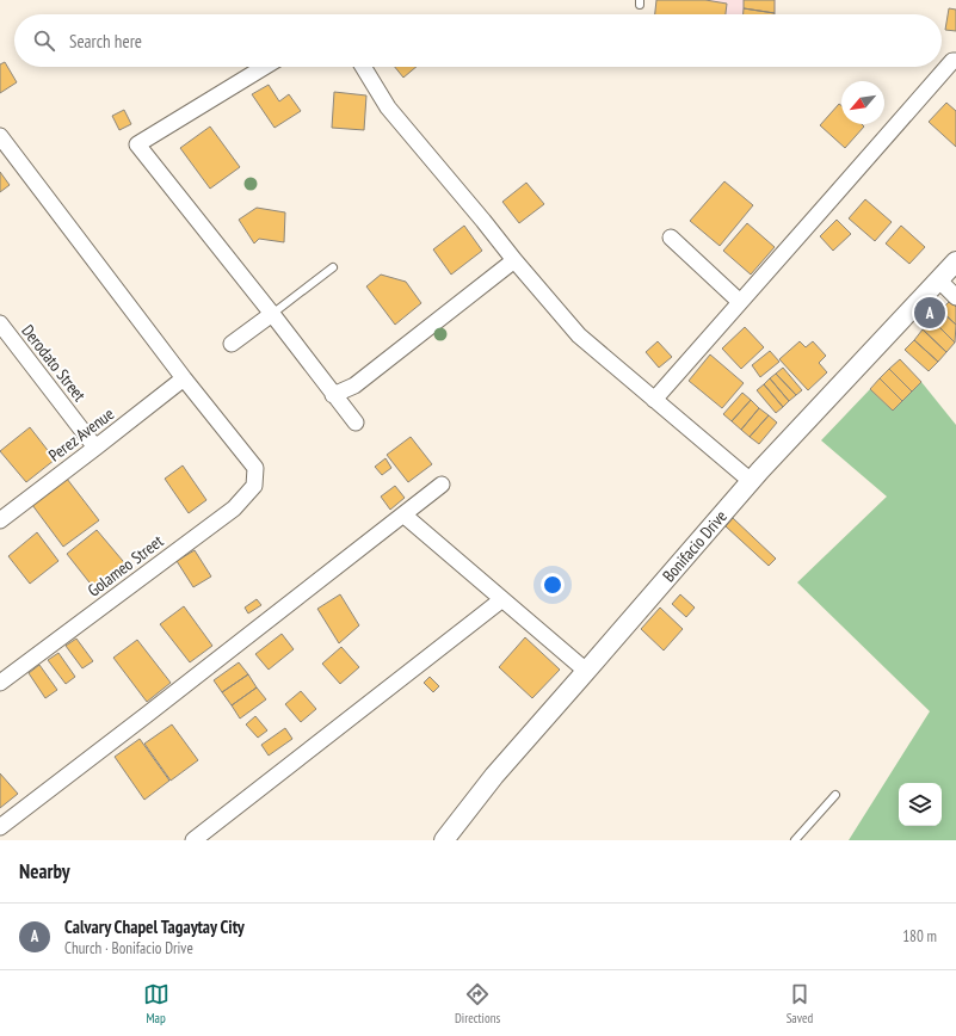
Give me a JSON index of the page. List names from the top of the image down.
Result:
{
  "streets": {
    "street": [
      "Derodato Street",
      "Perez Avenue",
      "Bonifacio Drive",
      "Golameo Street"
    ]
  },
  "crossings": [
    ["Derodato Street", "Perez Avenue"],
    ["Perez Avenue", "Golameo Street"]
  ],
  "north": "bottom left",
  "page": {
    "search": "Search here",
    "pins": "A",
    "heading": "Nearby",
    "list": [
      {
        "mark": "A",
        "name": "Calvary Chapel Tagaytay City",
        "note": "Church · Bonifacio Drive",
        "value": "180 m"
      }
    ],
    "nav": ["Map", "Directions", "Saved"]
  }
}
